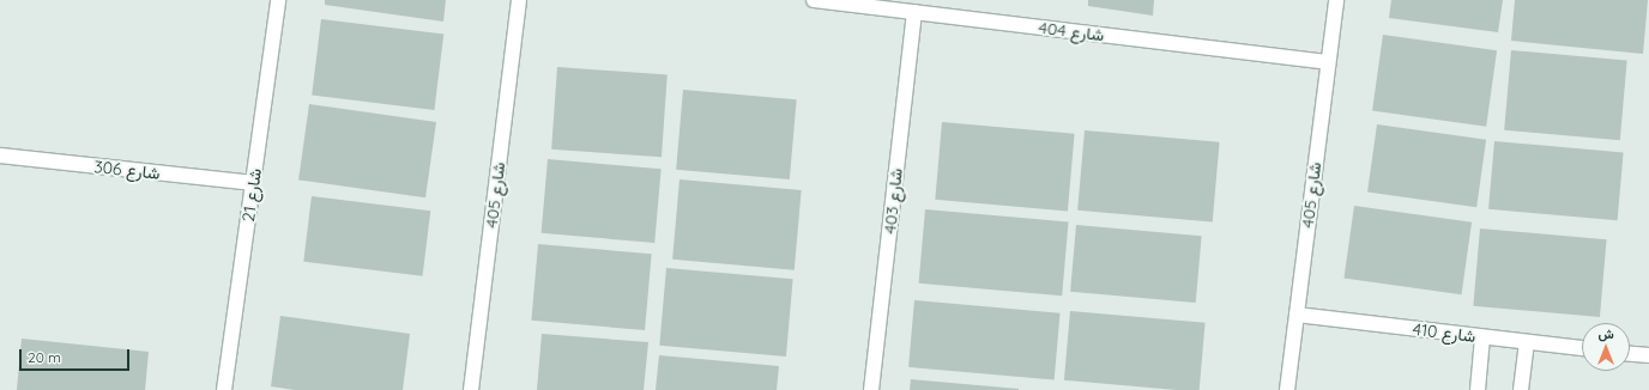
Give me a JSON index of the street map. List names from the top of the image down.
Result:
{
  "streets": {
    "street": [
      "شارع 404",
      "شارع 306",
      "شارع 21",
      "شارع 405",
      "شارع 403",
      "شارع 410"
    ]
  },
  "crossings": [
    ["شارع 404", "شارع 405"],
    ["شارع 404", "شارع 403"],
    ["شارع 306", "شارع 21"],
    ["شارع 405", "شارع 410"]
  ],
  "scale_bar": "20 m",
  "north": "top"
}
